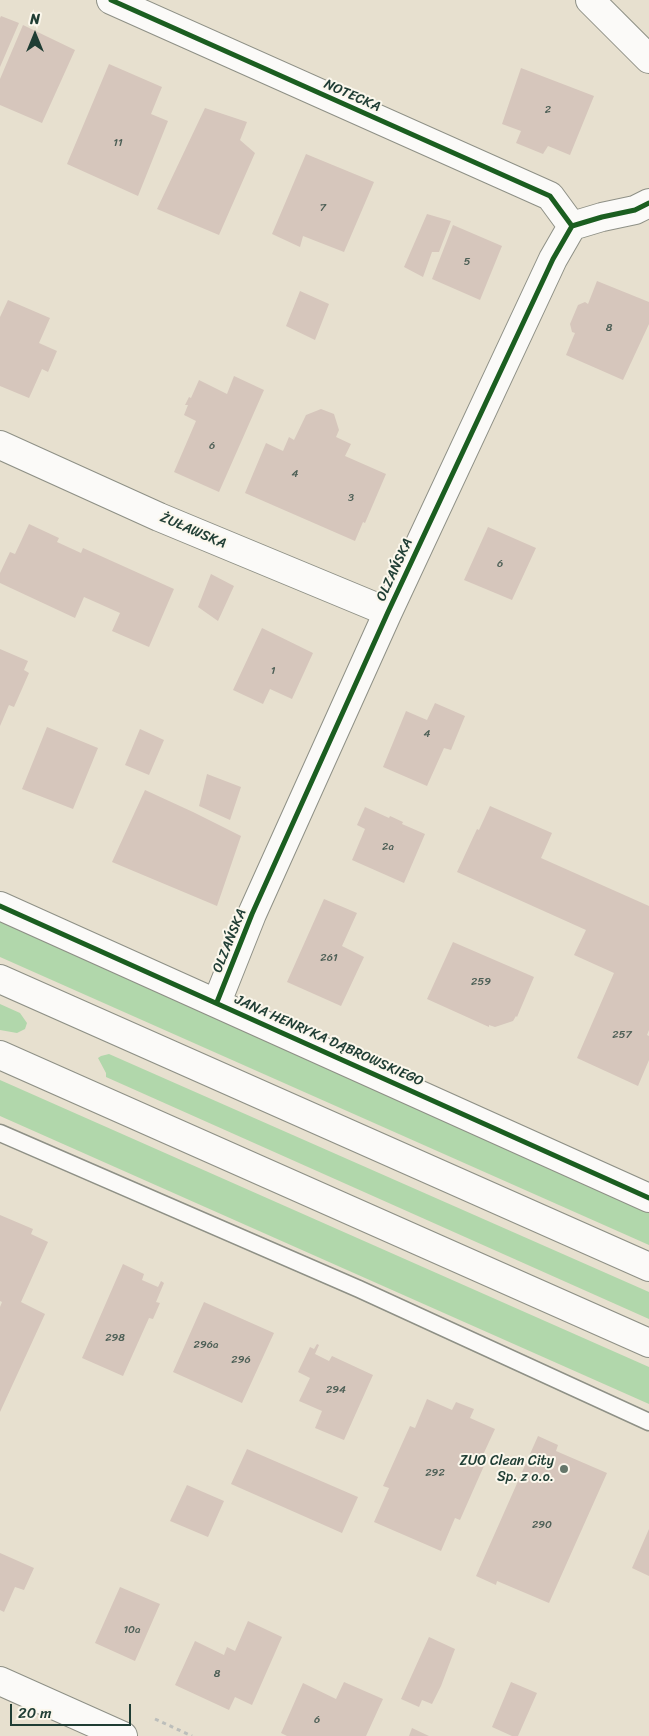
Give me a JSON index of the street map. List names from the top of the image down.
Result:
{
  "streets": {
    "street": [
      "NOTECKA",
      "ŻUŁAWSKA",
      "OLZAŃSKA",
      "JANA HENRYKA DĄBROWSKIEGO"
    ]
  },
  "crossings": [
    ["NOTECKA", "OLZAŃSKA"],
    ["ŻUŁAWSKA", "OLZAŃSKA"],
    ["OLZAŃSKA", "JANA HENRYKA DĄBROWSKIEGO"]
  ],
  "places": ["ZUO Clean City Sp. z o.o."],
  "house_numbers": [
    "2",
    "11",
    "7",
    "5",
    "8",
    "6",
    "4",
    "3",
    "6",
    "1",
    "4",
    "2a",
    "261",
    "259",
    "257",
    "298",
    "296a",
    "296",
    "294",
    "292",
    "290",
    "10a",
    "8",
    "6"
  ],
  "scale_bar": "20 m",
  "north": "top"
}
